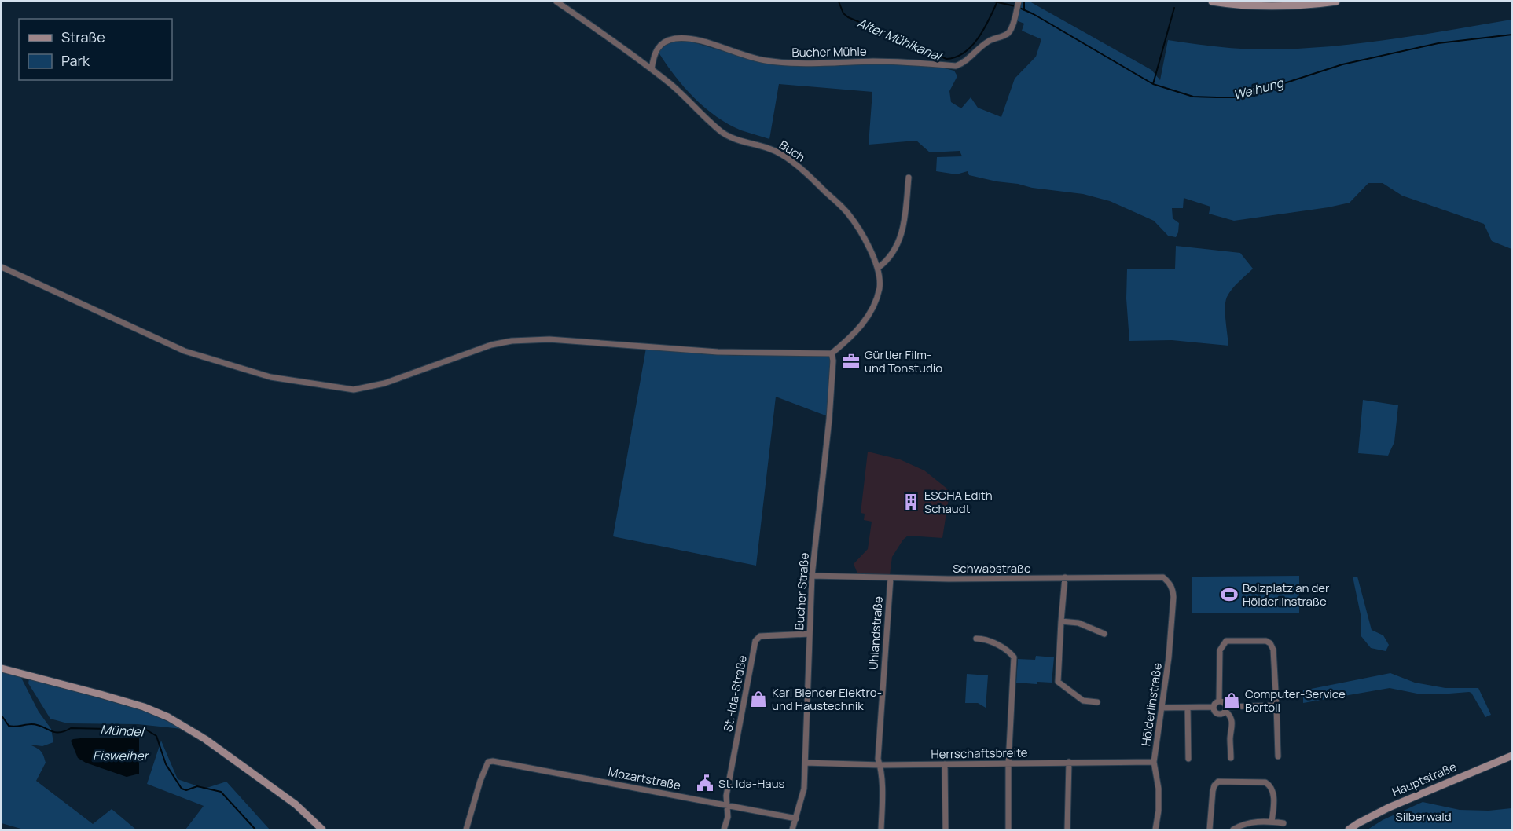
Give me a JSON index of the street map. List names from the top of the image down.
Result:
{
  "streets": {
    "main road": ["Hauptstraße"],
    "street": [
      "Bucher Mühle",
      "Buch",
      "Schwabstraße",
      "Bucher Straße",
      "Uhlandstraße",
      "St.-Ida-Straße",
      "Hölderlinstraße",
      "Herrschaftsbreite",
      "Mozartstraße"
    ]
  },
  "crossings": [
    ["Bucher Mühle", "Buch"],
    ["Buch", "Bucher Straße"],
    ["Schwabstraße", "Bucher Straße"],
    ["Schwabstraße", "Uhlandstraße"],
    ["Schwabstraße", "Hölderlinstraße"],
    ["Bucher Straße", "St.-Ida-Straße"],
    ["Bucher Straße", "Herrschaftsbreite"],
    ["Bucher Straße", "Mozartstraße"],
    ["Uhlandstraße", "Herrschaftsbreite"],
    ["St.-Ida-Straße", "Mozartstraße"],
    ["Hölderlinstraße", "Herrschaftsbreite"]
  ],
  "water": [
    "Alter Mühlkanal",
    "Weihung",
    "Mündel",
    "Eisweiher"
  ],
  "parks": ["Silberwald"],
  "places": {
    "office": ["Gürtler Film- und Tonstudio"],
    "building": ["ESCHA Edith Schaudt"],
    "sports": ["Bolzplatz an der Hölderlinstraße"],
    "shop": ["Karl Blender Elektro- und Haustechnik", "Computer-Service Bortoli"],
    "public building": ["St. Ida-Haus"]
  },
  "legend": ["Straße", "Park"]
}
